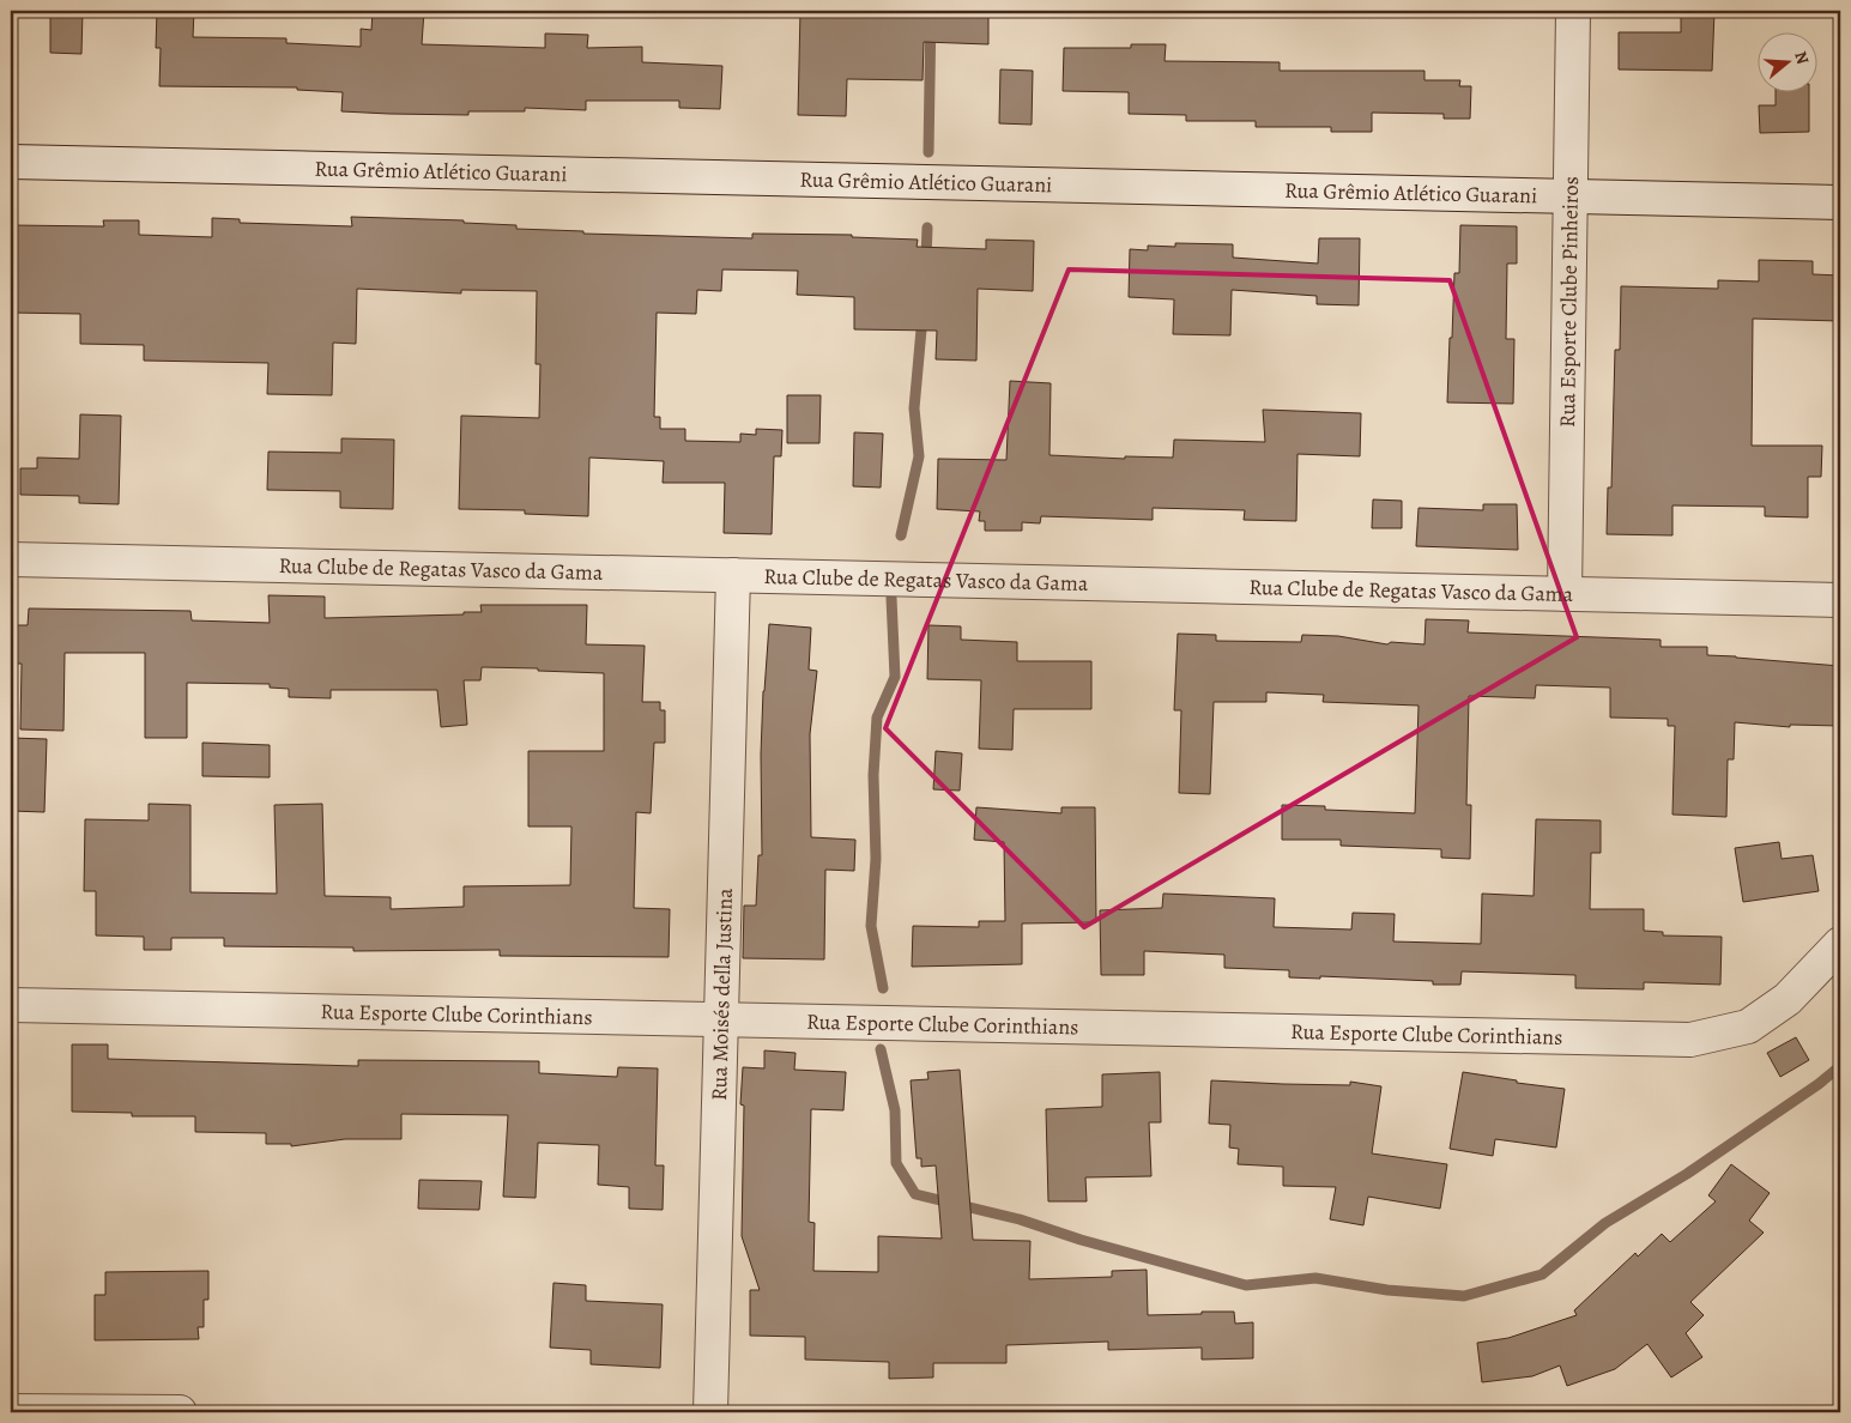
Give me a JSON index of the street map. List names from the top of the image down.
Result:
{
  "streets": {
    "street": [
      "Rua Grêmio Atlético Guarani",
      "Rua Esporte Clube Pinheiros",
      "Rua Clube de Regatas Vasco da Gama",
      "Rua Moisés della Justina",
      "Rua Esporte Clube Corinthians"
    ]
  },
  "crossings": [
    ["Rua Grêmio Atlético Guarani", "Rua Esporte Clube Pinheiros"],
    ["Rua Esporte Clube Pinheiros", "Rua Clube de Regatas Vasco da Gama"],
    ["Rua Clube de Regatas Vasco da Gama", "Rua Moisés della Justina"],
    ["Rua Moisés della Justina", "Rua Esporte Clube Corinthians"]
  ],
  "north": "right"
}
